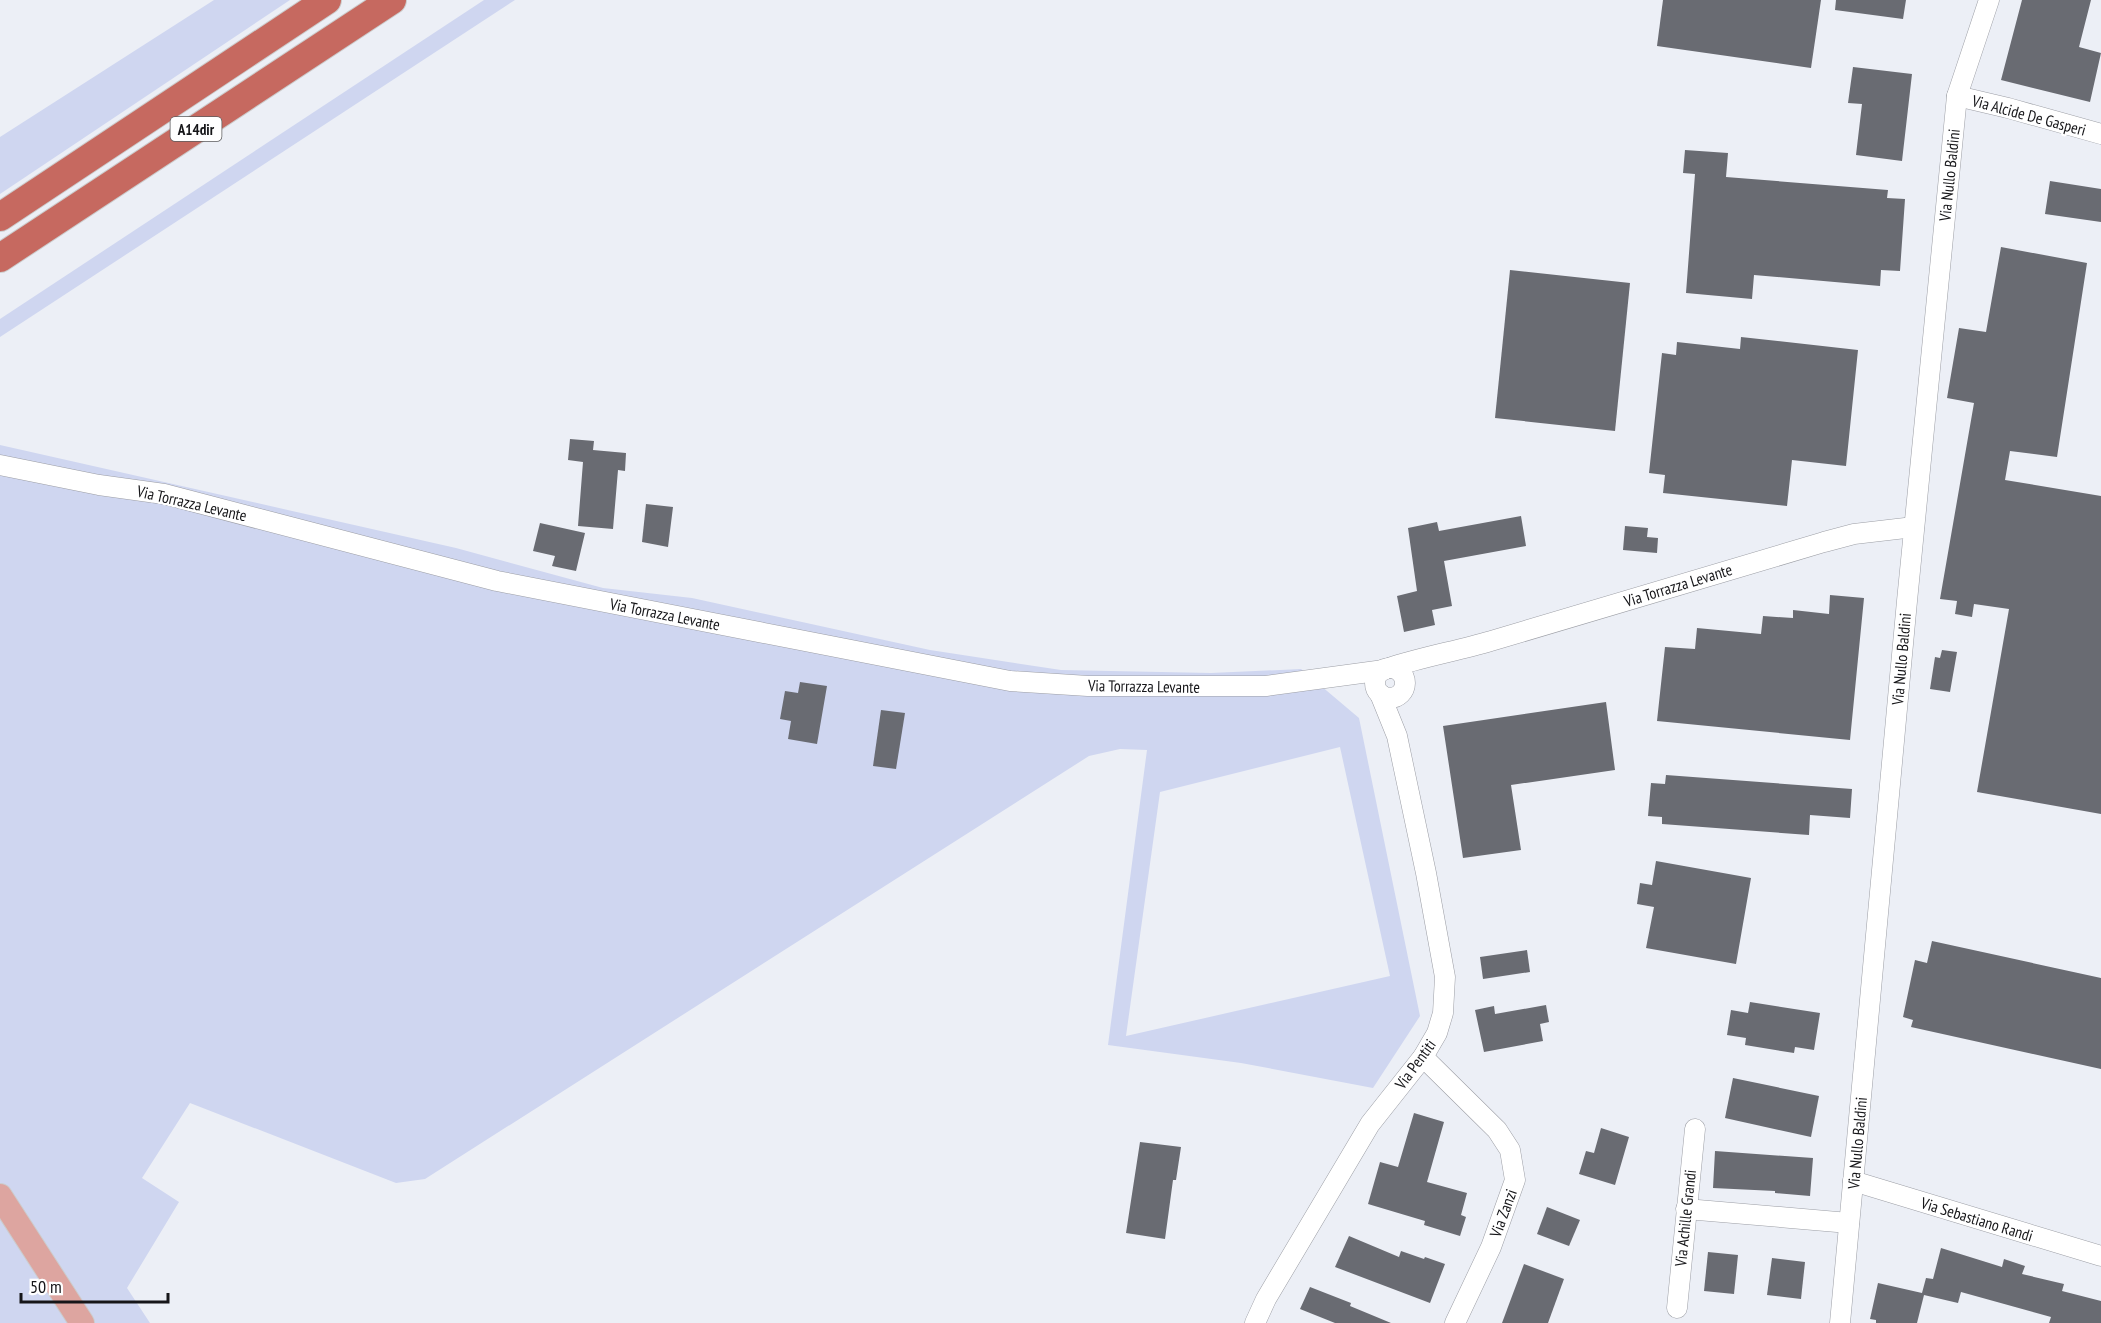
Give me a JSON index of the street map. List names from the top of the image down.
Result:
{
  "streets": {
    "highway": ["A14dir"],
    "street": [
      "Via Alcide De Gasperi",
      "Via Nullo Baldini",
      "Via Torrazza Levante",
      "Via Pentiti",
      "Via Zanzi",
      "Via Achille Grandi",
      "Via Sebastiano Randi"
    ]
  },
  "crossings": [
    ["Via Alcide De Gasperi", "Via Nullo Baldini"],
    ["Via Nullo Baldini", "Via Torrazza Levante"],
    ["Via Nullo Baldini", "Via Sebastiano Randi"],
    ["Via Torrazza Levante", "Via Pentiti"],
    ["Via Pentiti", "Via Zanzi"]
  ],
  "scale_bar": "50 m"
}
